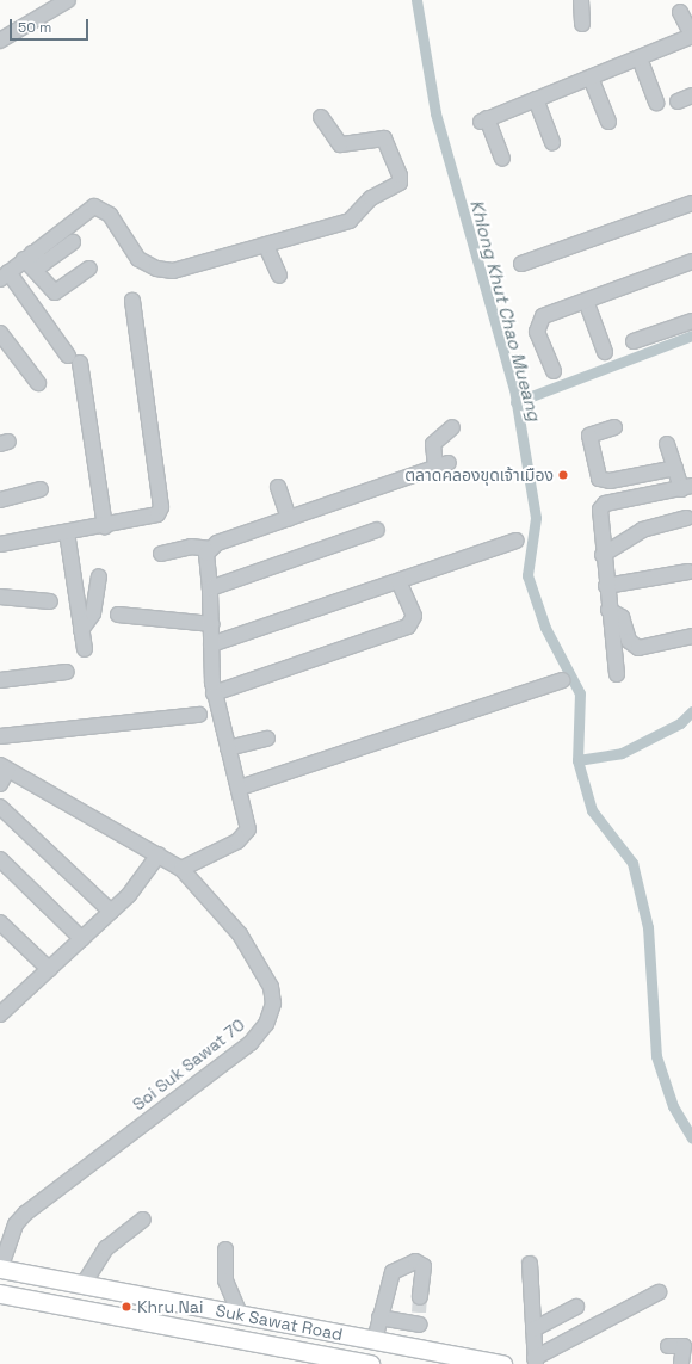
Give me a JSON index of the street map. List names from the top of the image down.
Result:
{
  "streets": {
    "main road": ["Suk Sawat Road"],
    "street": ["Soi Suk Sawat 70"]
  },
  "crossings": [
    ["Soi Suk Sawat 70", "Suk Sawat Road"]
  ],
  "water": ["Khlong Khut Chao Mueang"],
  "places": ["ตลาดคลองขุดเจ้าเมือง", "Khru Nai"],
  "scale_bar": "50 m"
}
